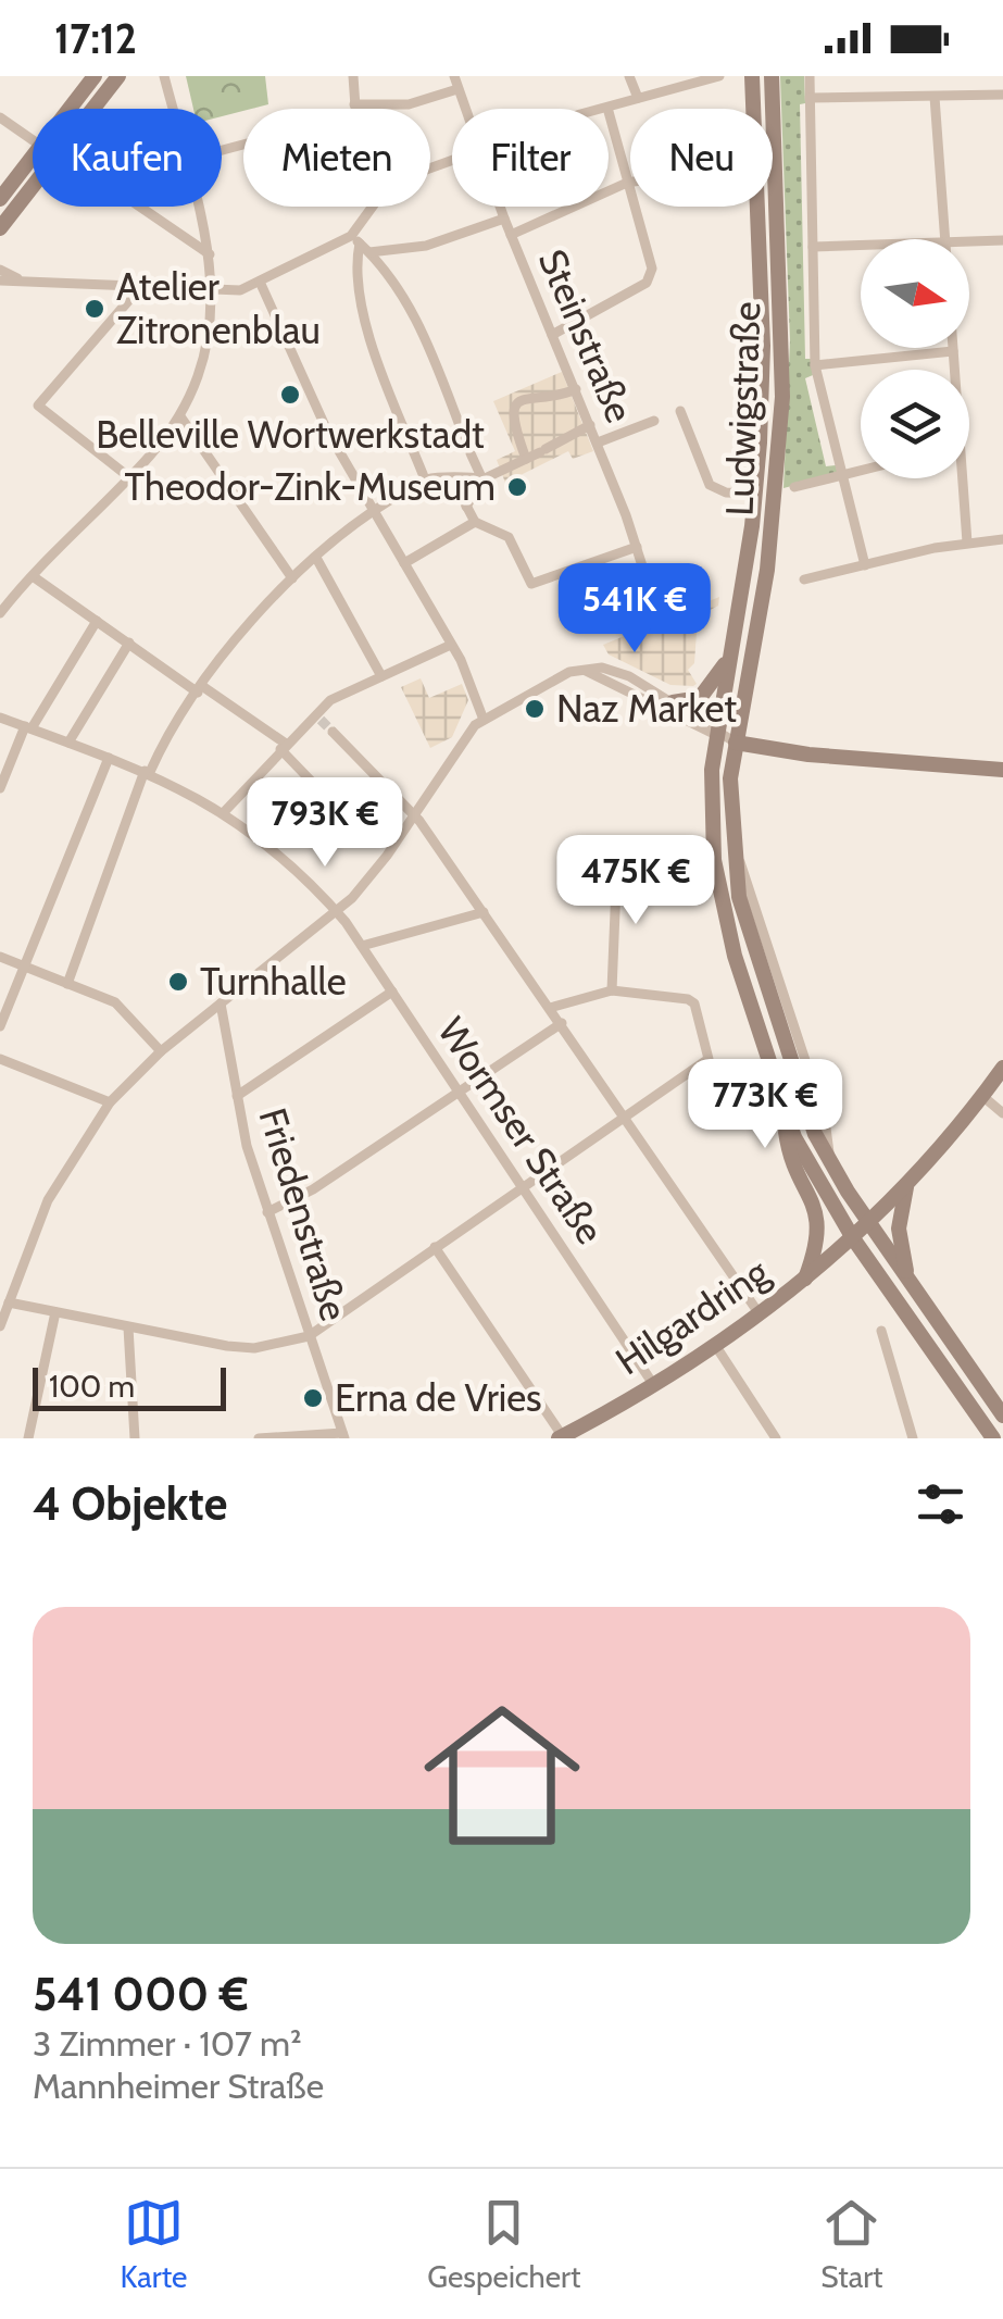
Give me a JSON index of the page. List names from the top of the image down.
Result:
{
  "streets": {
    "main road": ["Ludwigstraße", "Hilgardring"],
    "street": ["Steinstraße", "Wormser Straße", "Friedenstraße"]
  },
  "crossings": [
    ["Ludwigstraße", "Hilgardring"],
    ["Wormser Straße", "Hilgardring"]
  ],
  "places": [
    "Atelier Zitronenblau",
    "Belleville Wortwerkstadt",
    "Theodor-Zink-Museum",
    "Naz Market",
    "Turnhalle",
    "Erna de Vries"
  ],
  "scale_bar": "100 m",
  "north": "right",
  "page": {
    "status": "17:12",
    "chip": [
      "Kaufen",
      "Mieten",
      "Filter",
      "Neu"
    ],
    "price": [
      "541K €",
      "793K €",
      "475K €",
      "773K €"
    ],
    "scale": "100 m",
    "heading": "4 Objekte",
    "list": [
      {
        "name": "541 000 €",
        "note": "3 Zimmer · 107 m² · Mannheimer Straße"
      }
    ],
    "tabs": ["Karte", "Gespeichert", "Start"]
  }
}
